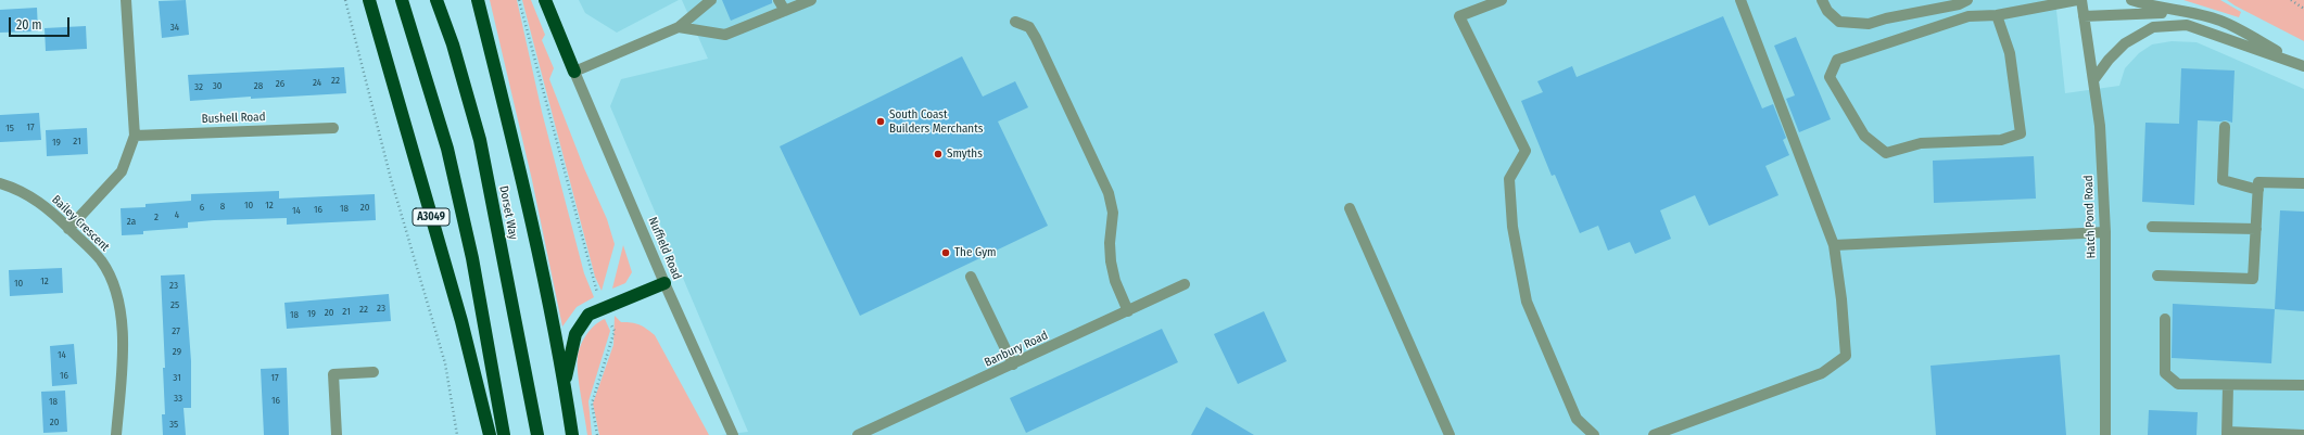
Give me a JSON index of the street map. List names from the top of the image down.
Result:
{
  "streets": {
    "highway": ["Dorset Way", "A3049"],
    "street": [
      "Bushell Road",
      "Hatch Pond Road",
      "Bailey Crescent",
      "Nuffield Road",
      "Banbury Road"
    ]
  },
  "places": ["South Coast Builders Merchants", "Smyths", "The Gym"],
  "house_numbers": [
    "34",
    "22",
    "24",
    "26",
    "30",
    "28",
    "32",
    "17",
    "15",
    "21",
    "19",
    "10",
    "12",
    "8",
    "6",
    "20",
    "18",
    "16",
    "14",
    "4",
    "2",
    "2a",
    "12",
    "10",
    "23",
    "25",
    "23",
    "22",
    "21",
    "20",
    "19",
    "18",
    "27",
    "29",
    "14",
    "16",
    "31",
    "17",
    "33",
    "16",
    "18",
    "20",
    "35"
  ],
  "scale_bar": "20 m"
}
